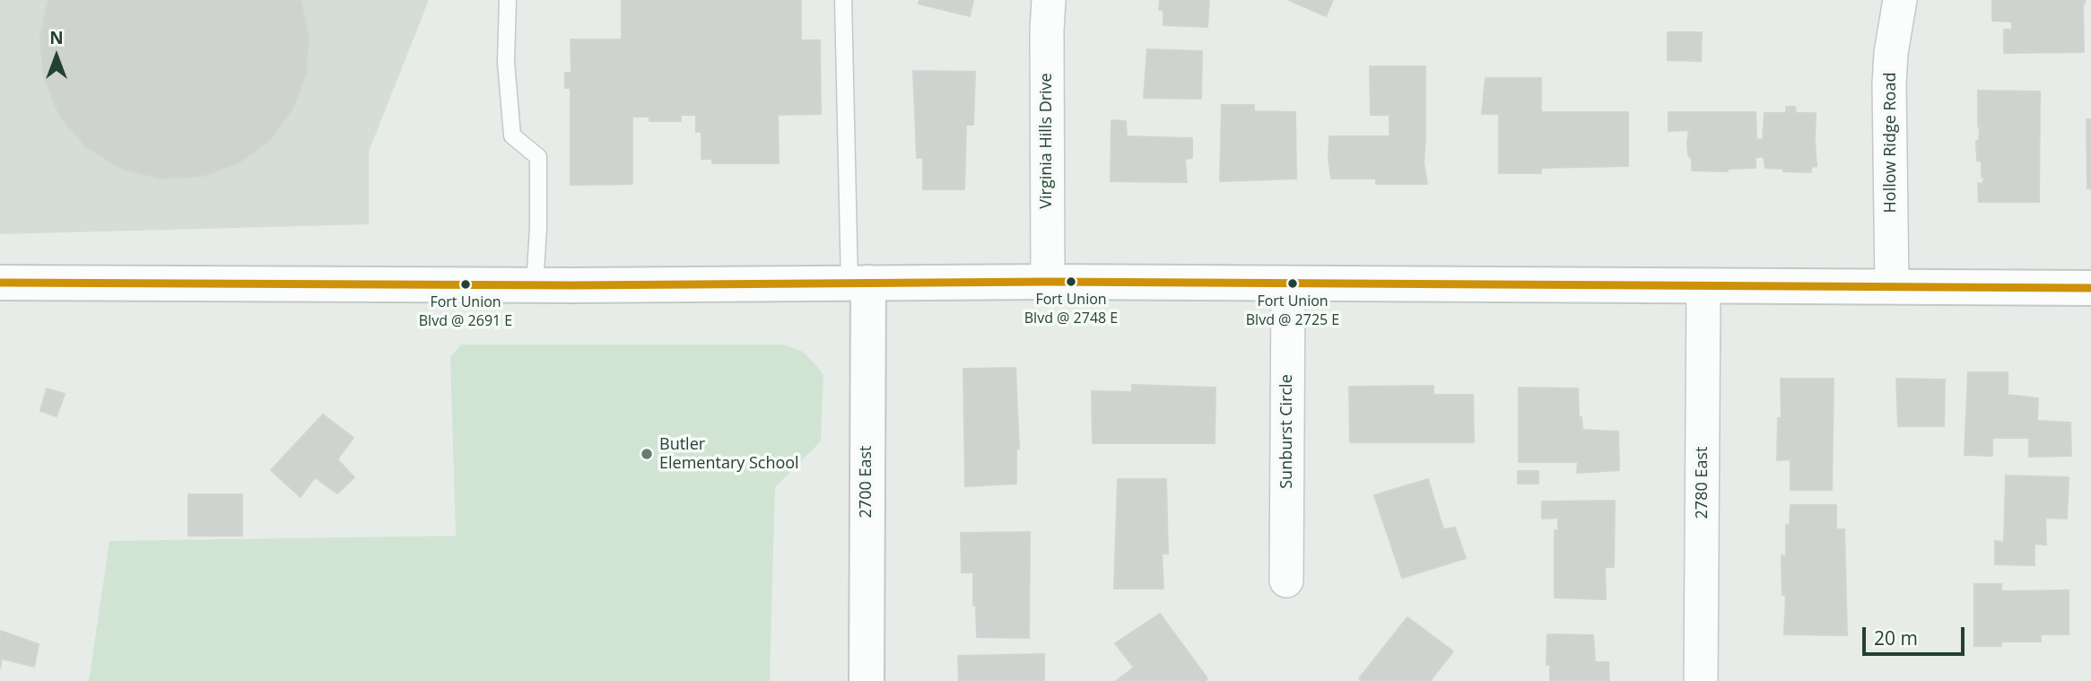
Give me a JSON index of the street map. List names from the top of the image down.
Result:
{
  "streets": {
    "main road": ["2700 East"],
    "street": [
      "Virginia Hills Drive",
      "Hollow Ridge Road",
      "Sunburst Circle",
      "2780 East"
    ]
  },
  "places": [
    "Fort Union Blvd @ 2748 E",
    "Fort Union Blvd @ 2725 E",
    "Fort Union Blvd @ 2691 E",
    "Butler Elementary School"
  ],
  "scale_bar": "20 m",
  "north": "top"
}
